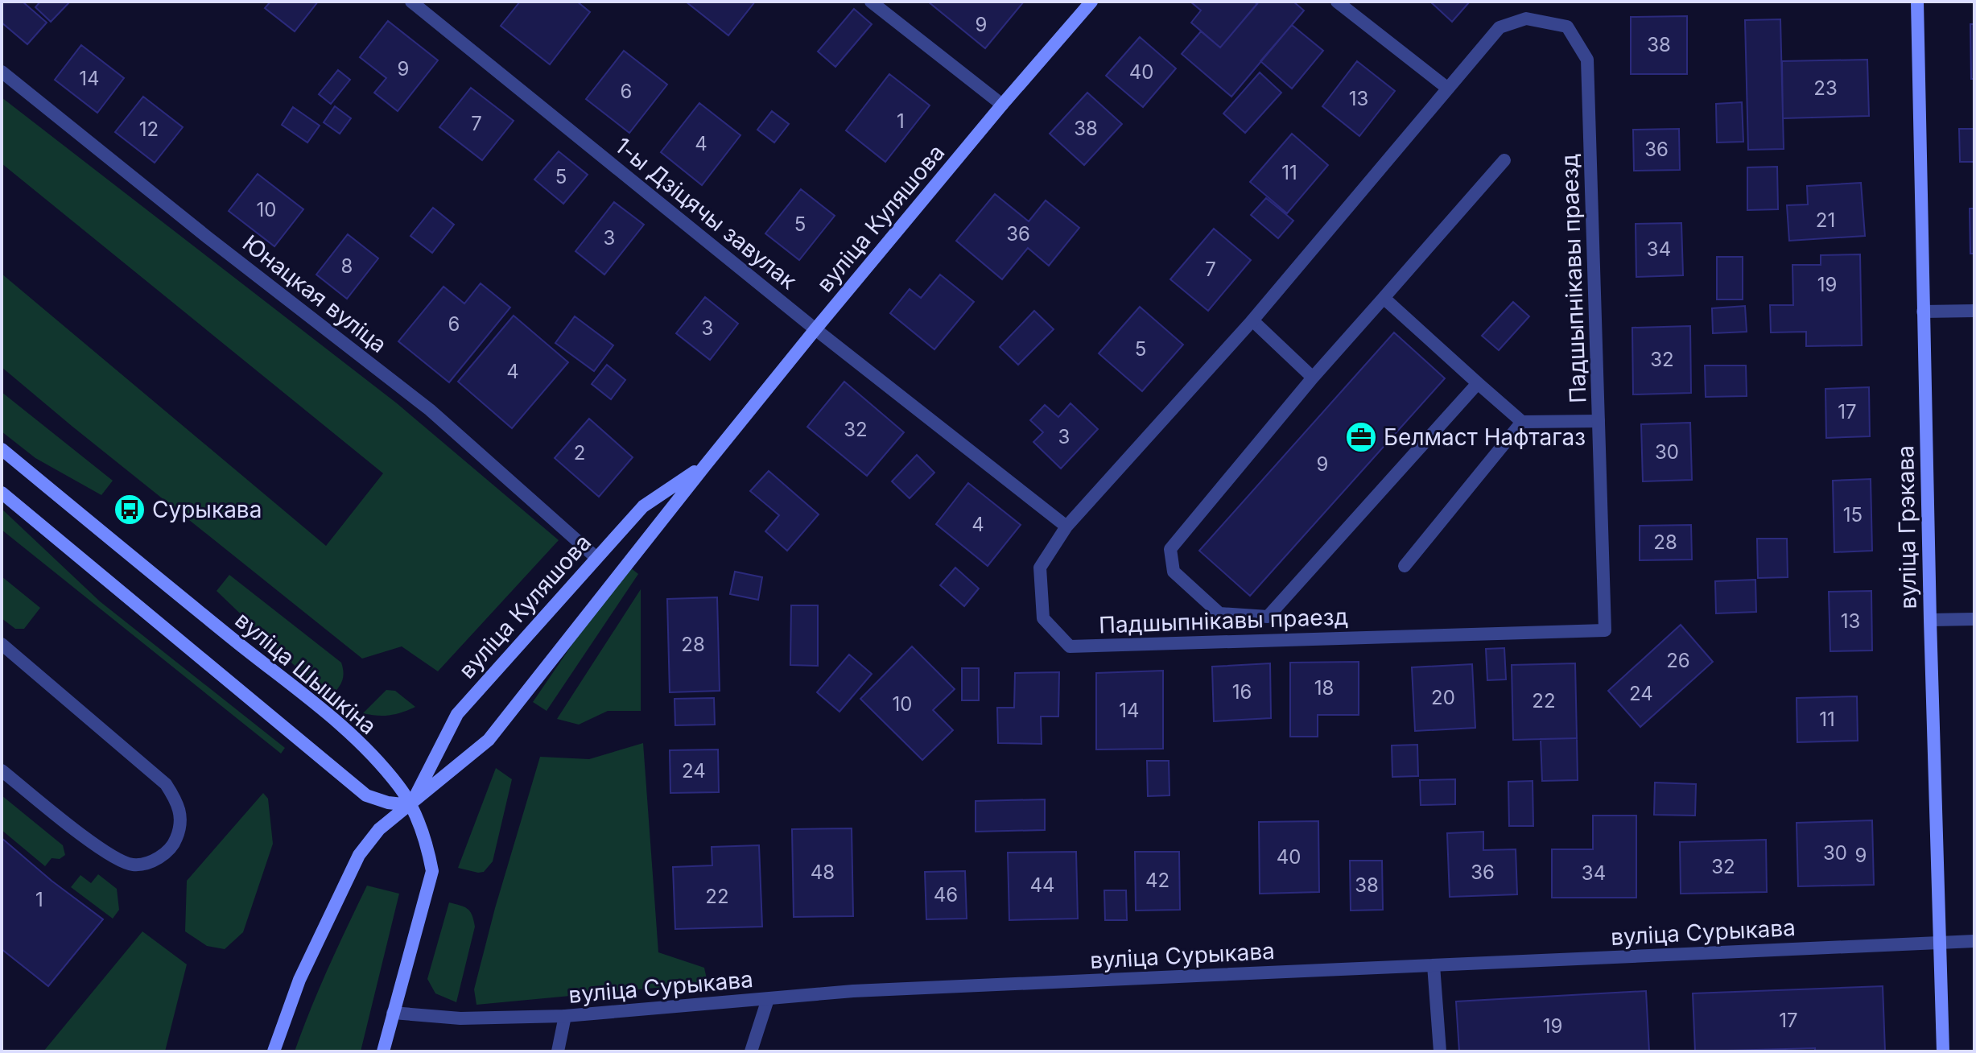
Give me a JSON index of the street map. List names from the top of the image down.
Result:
{
  "streets": {
    "street": [
      "1-ы Дзіцячы завулак",
      "вуліца Куляшова",
      "Падшыпнікавы праезд",
      "Юнацкая вуліца",
      "вуліца Грэкава",
      "вуліца Шышкіна",
      "вуліца Сурыкава"
    ]
  },
  "crossings": [
    ["1-ы Дзіцячы завулак", "вуліца Куляшова"],
    ["1-ы Дзіцячы завулак", "Падшыпнікавы праезд"],
    ["вуліца Куляшова", "Юнацкая вуліца"],
    ["вуліца Куляшова", "вуліца Шышкіна"],
    ["вуліца Грэкава", "вуліца Сурыкава"]
  ],
  "places": {
    "office": ["Белмаст Нафтагаз"],
    "bus stop": ["Сурыкава"]
  },
  "house_numbers": [
    "9",
    "38",
    "9",
    "40",
    "14",
    "23",
    "6",
    "13",
    "1",
    "7",
    "38",
    "12",
    "4",
    "36",
    "11",
    "5",
    "10",
    "21",
    "5",
    "36",
    "3",
    "34",
    "8",
    "7",
    "19",
    "6",
    "3",
    "5",
    "32",
    "4",
    "17",
    "32",
    "3",
    "30",
    "2",
    "9",
    "15",
    "4",
    "28",
    "13",
    "28",
    "26",
    "18",
    "16",
    "24",
    "20",
    "22",
    "10",
    "14",
    "11",
    "24",
    "30",
    "9",
    "40",
    "32",
    "48",
    "36",
    "34",
    "42",
    "44",
    "38",
    "46",
    "22",
    "1",
    "17",
    "19"
  ]
}
